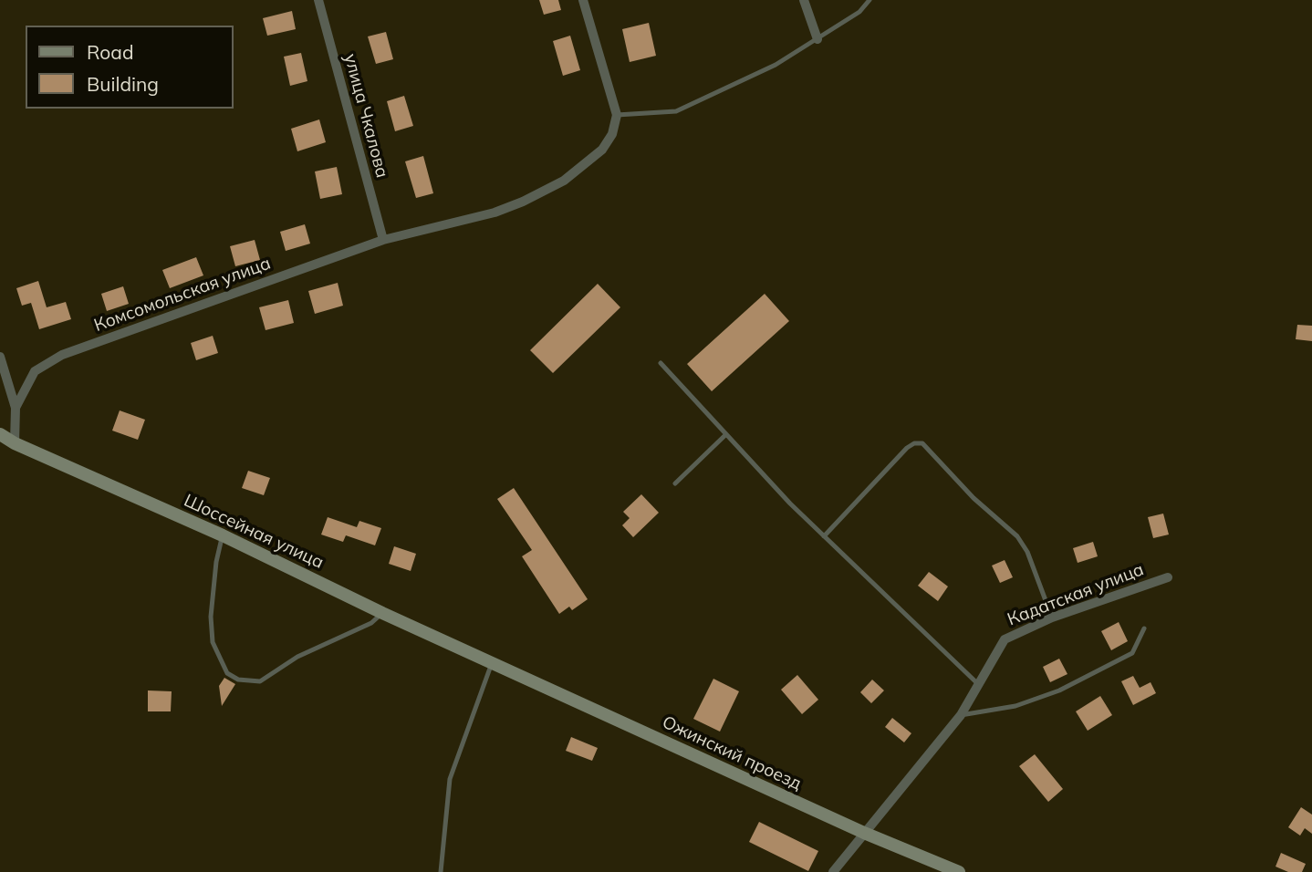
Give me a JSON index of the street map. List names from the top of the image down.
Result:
{
  "streets": {
    "main road": ["Шоссейная улица", "Ожинский проезд"],
    "street": ["улица Чкалова", "Комсомольская улица", "Кадатская улица"]
  },
  "crossings": [
    ["улица Чкалова", "Комсомольская улица"],
    ["Шоссейная улица", "Ожинский проезд"],
    ["Кадатская улица", "Ожинский проезд"]
  ],
  "legend": ["Road", "Building"]
}
